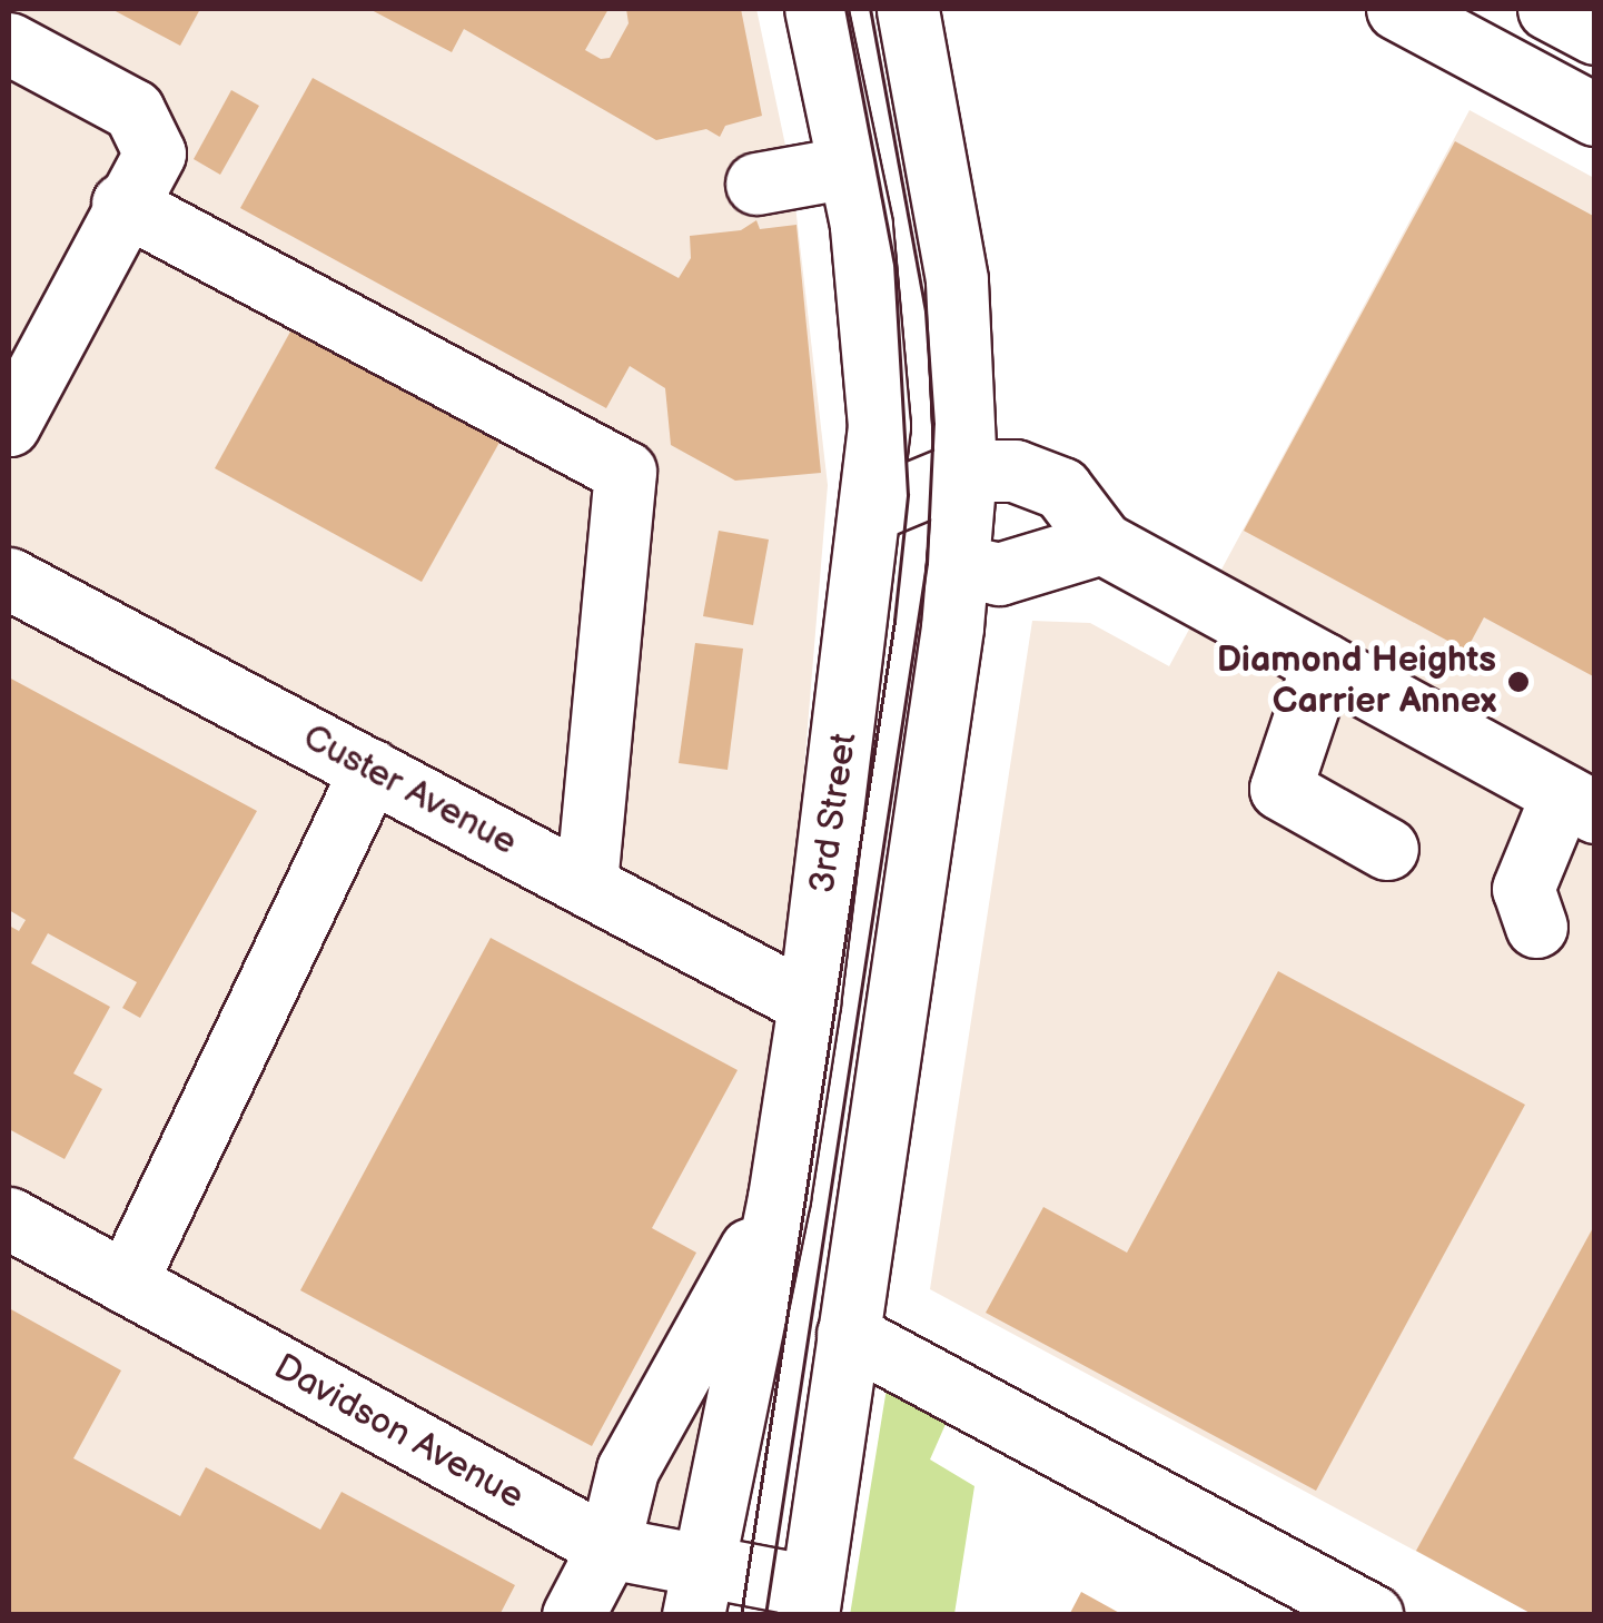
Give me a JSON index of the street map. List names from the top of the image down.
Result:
{
  "streets": {
    "main road": ["Custer Avenue", "3rd Street", "Davidson Avenue"]
  },
  "crossings": [
    ["Custer Avenue", "3rd Street"],
    ["3rd Street", "Davidson Avenue"]
  ],
  "places": ["Diamond Heights Carrier Annex"]
}
